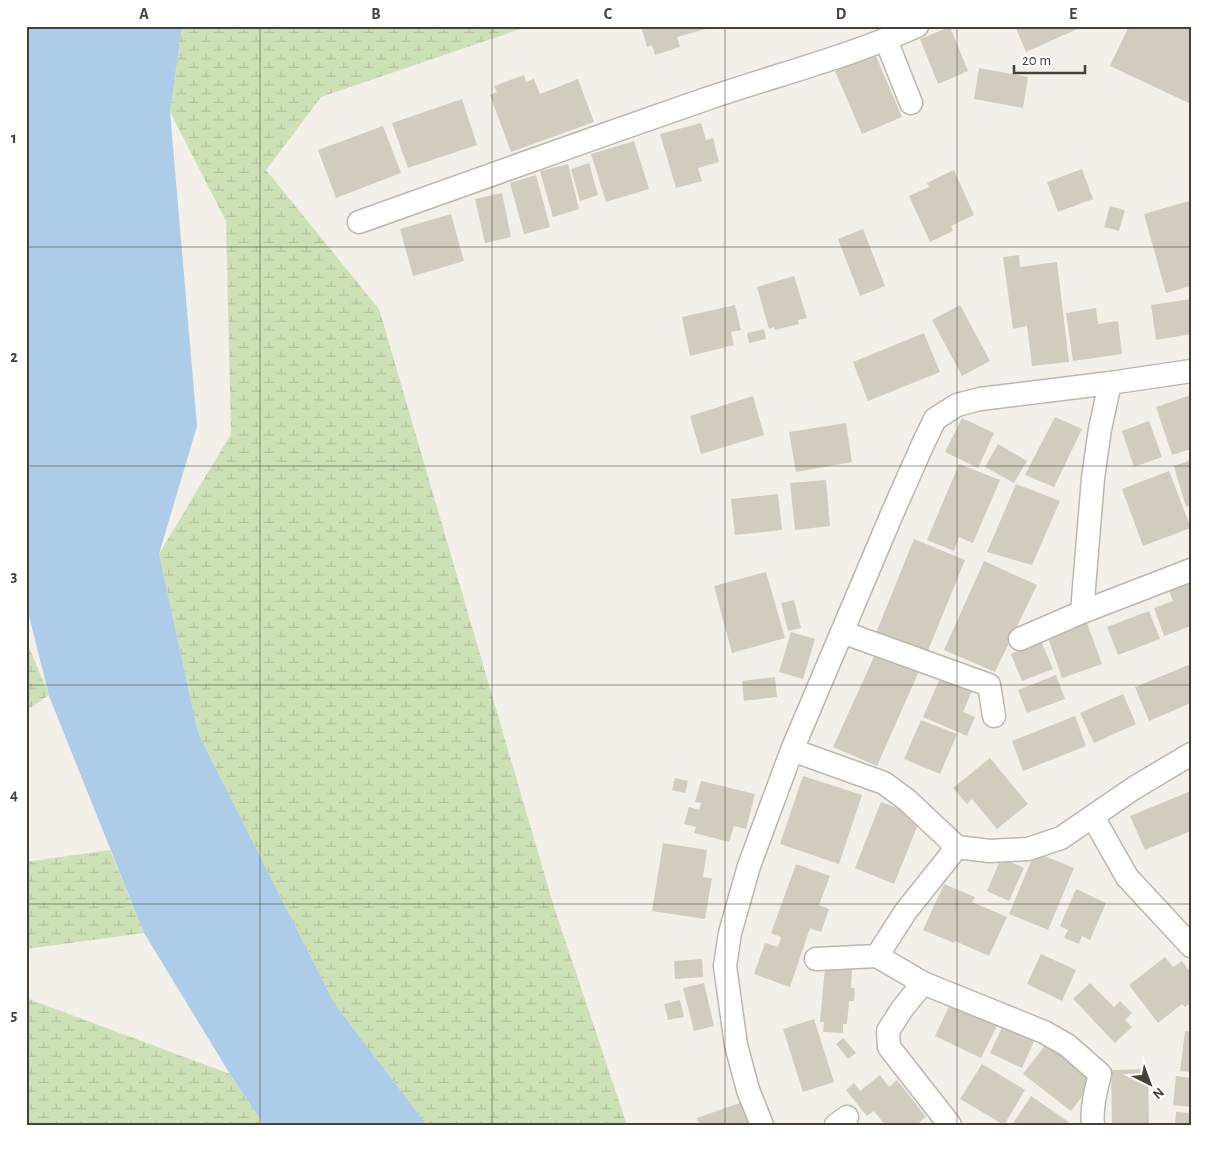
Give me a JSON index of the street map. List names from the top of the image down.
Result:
{
  "scale_bar": "20 m",
  "north": "bottom right",
  "grid": {
    "columns": [
      "A",
      "B",
      "C",
      "D",
      "E"
    ],
    "rows": [
      "1",
      "2",
      "3",
      "4",
      "5"
    ]
  }
}
